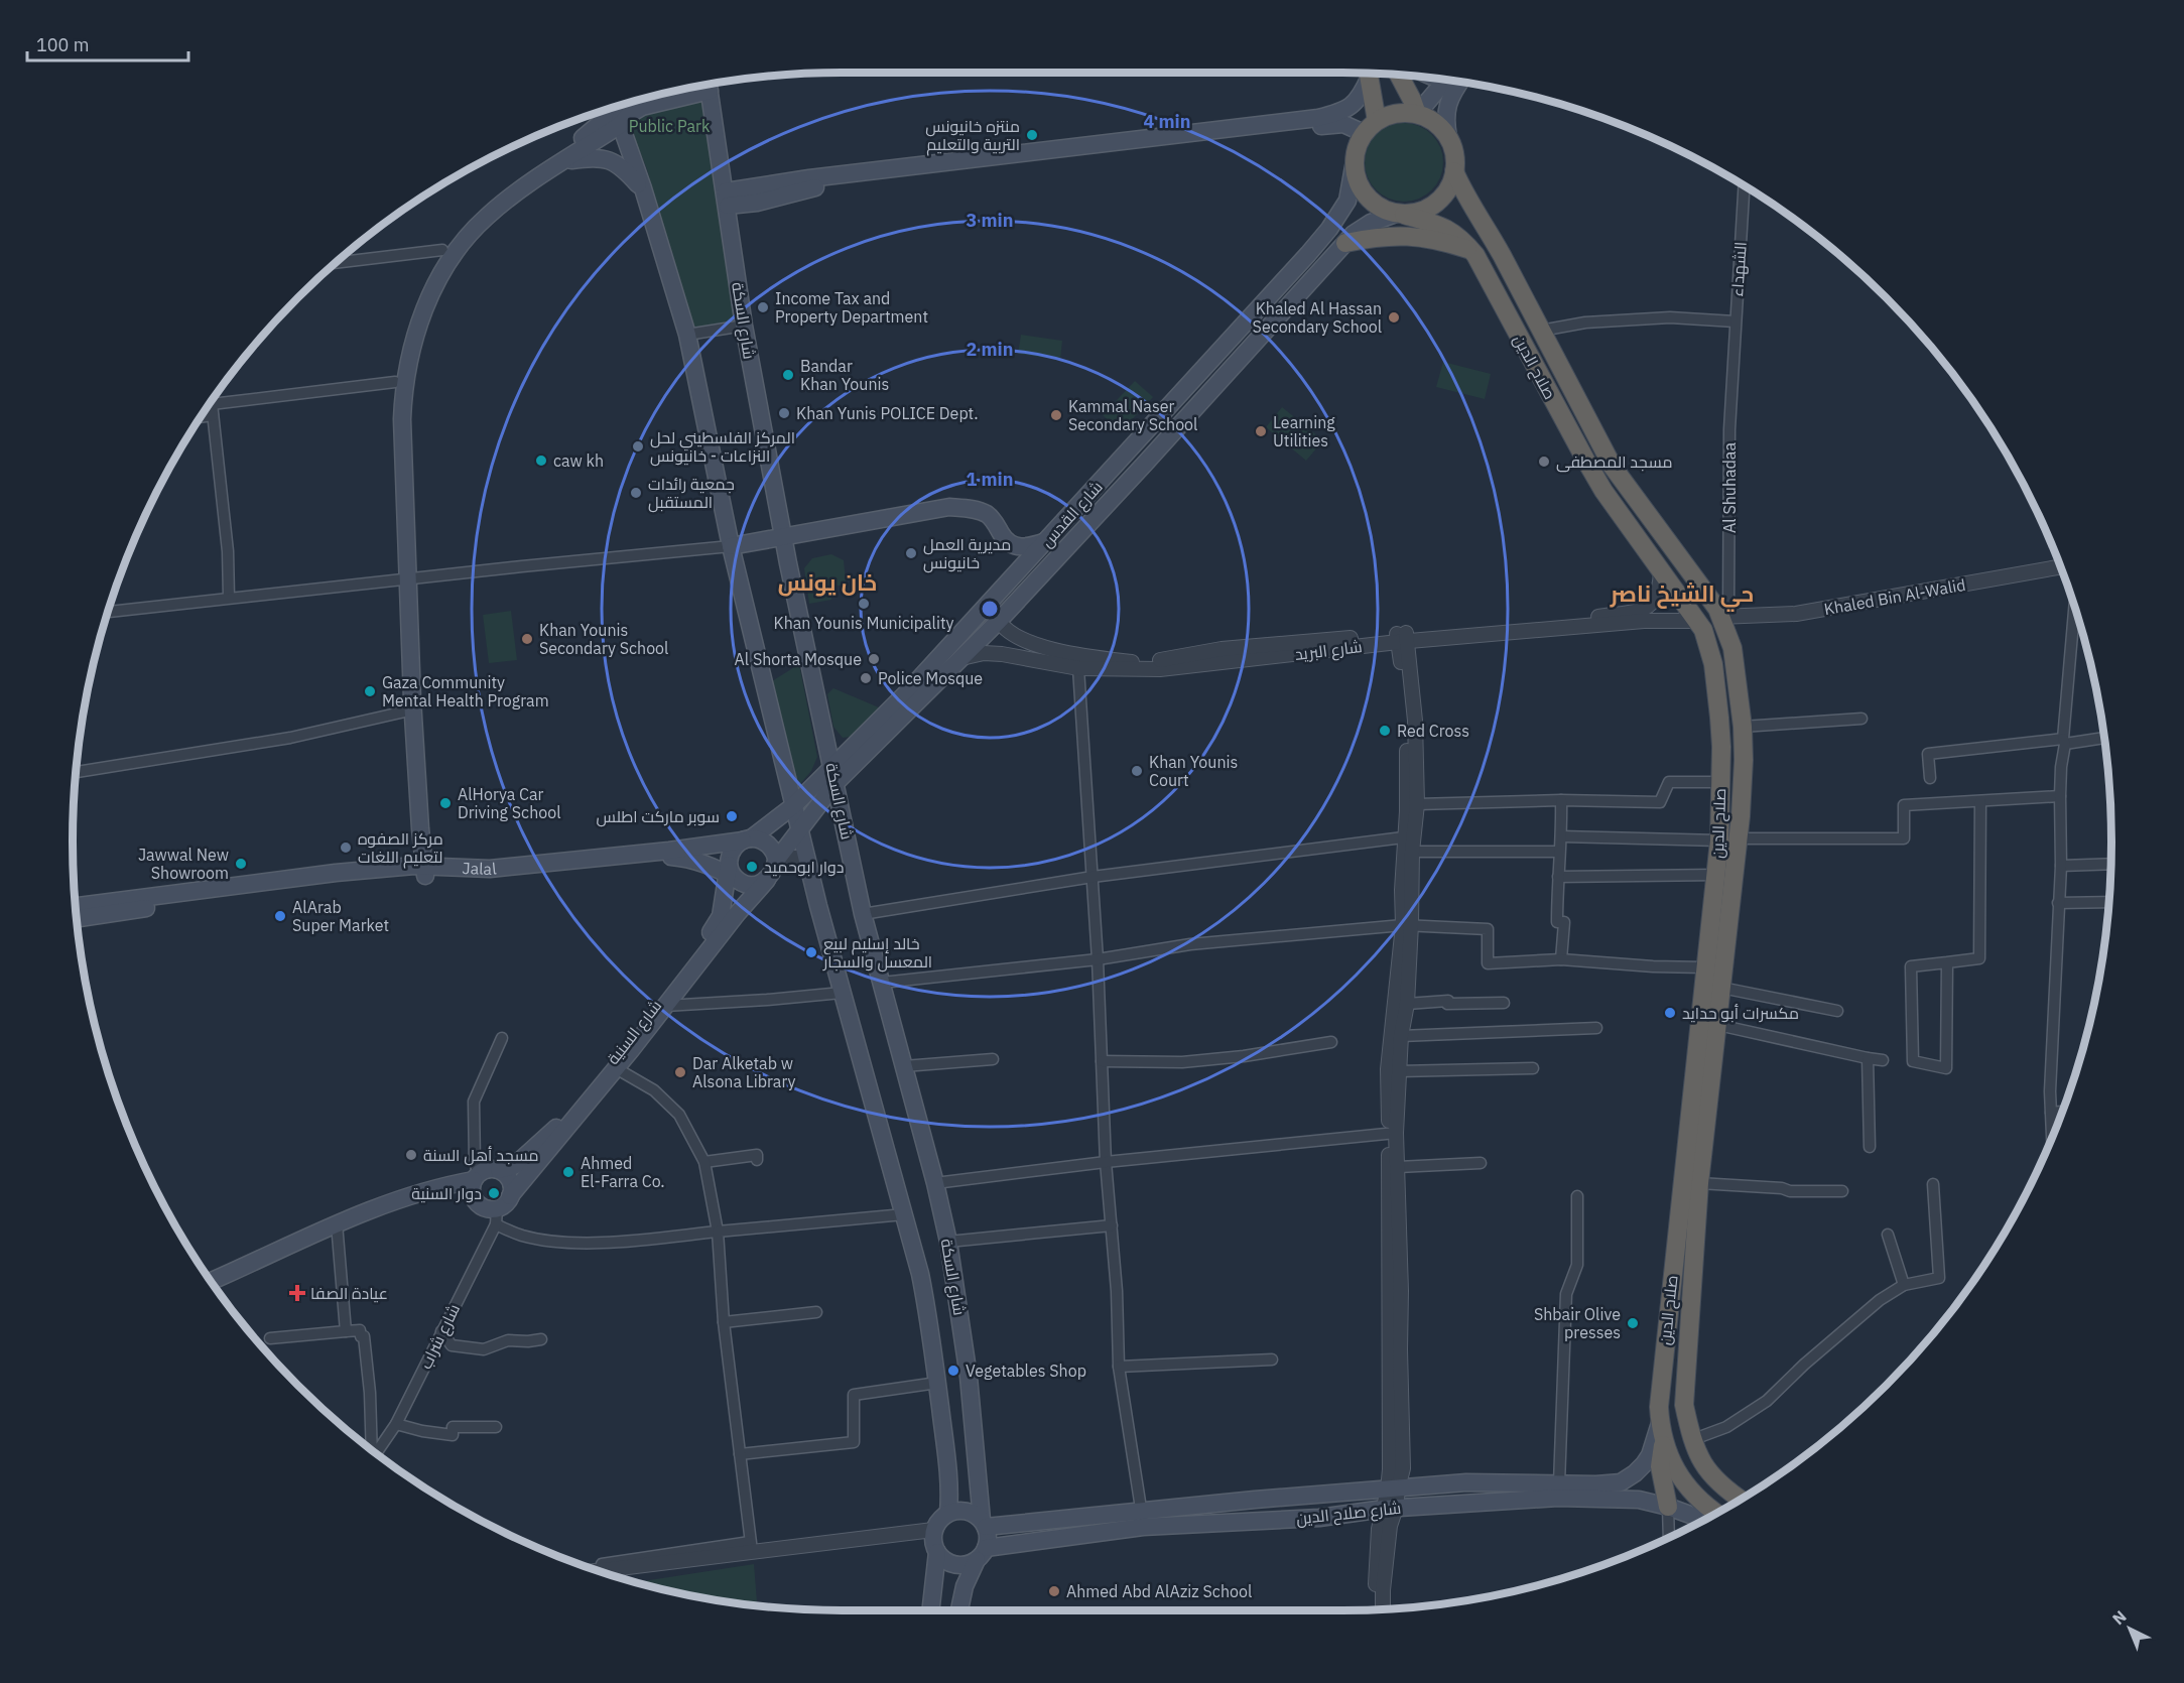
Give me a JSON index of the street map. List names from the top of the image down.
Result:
{
  "streets": {
    "highway": ["صلاح الدين"],
    "main road": [
      "شارع السكة",
      "شارع القدس",
      "Jalal",
      "شارع السنية",
      "شارع صلاح الدين"
    ],
    "street": [
      "الشهداء",
      "Al Shuhadaa",
      "Khaled Bin Al-Walid",
      "شارع البريد",
      "شارع شراب"
    ]
  },
  "crossings": [
    ["الشهداء", "Al Shuhadaa"],
    ["شارع السكة", "شارع القدس"],
    ["شارع السكة", "شارع صلاح الدين"],
    ["صلاح الدين", "Al Shuhadaa"],
    ["صلاح الدين", "شارع القدس"],
    ["صلاح الدين", "Khaled Bin Al-Walid"],
    ["صلاح الدين", "شارع البريد"],
    ["صلاح الدين", "شارع صلاح الدين"],
    ["Al Shuhadaa", "Khaled Bin Al-Walid"],
    ["شارع القدس", "شارع البريد"],
    ["شارع القدس", "Jalal"],
    ["شارع القدس", "شارع السنية"],
    ["Jalal", "شارع السنية"],
    ["شارع السنية", "شارع شراب"]
  ],
  "districts": ["خان يونس", "حي الشيخ ناصر"],
  "parks": ["Public Park"],
  "places": {
    "other": [
      "منتزه خانيونس التربية والتعليم",
      "Income Tax and Property Department",
      "Khaled Al Hassan Secondary School",
      "Bandar Khan Younis",
      "Khan Yunis POLICE Dept.",
      "Kammal Naser Secondary School",
      "Learning Utilities",
      "المركز الفلسطيني لحل النزاعات - خانيونس",
      "caw kh",
      "مسجد المصطفى",
      "جمعية رائدات المستقبل",
      "مديرية العمل خانيونس",
      "Khan Younis Municipality",
      "Khan Younis Secondary School",
      "Al Shorta Mosque",
      "Police Mosque",
      "Gaza Community Mental Health Program",
      "Red Cross",
      "Khan Younis Court",
      "AlHorya Car Driving School",
      "سوبر ماركت اطلس",
      "مركز الصفوه لتعليم اللغات",
      "Jawwal New Showroom",
      "دوار ابوحميد",
      "AlArab Super Market",
      "خالد إسليم لبيع المعسل والسجار",
      "مكسرات أبو حدايد",
      "Dar Alketab w Alsona Library",
      "مسجد أهل السنة",
      "Ahmed El-Farra Co.",
      "دوار السنية",
      "Shbair Olive presses",
      "Vegetables Shop",
      "Ahmed Abd AlAziz School"
    ],
    "health": ["عيادة الصفا"]
  },
  "scale_bar": "100 m",
  "north": "top left",
  "rings": [
    "4 min",
    "3 min",
    "2 min",
    "1 min"
  ]
}
